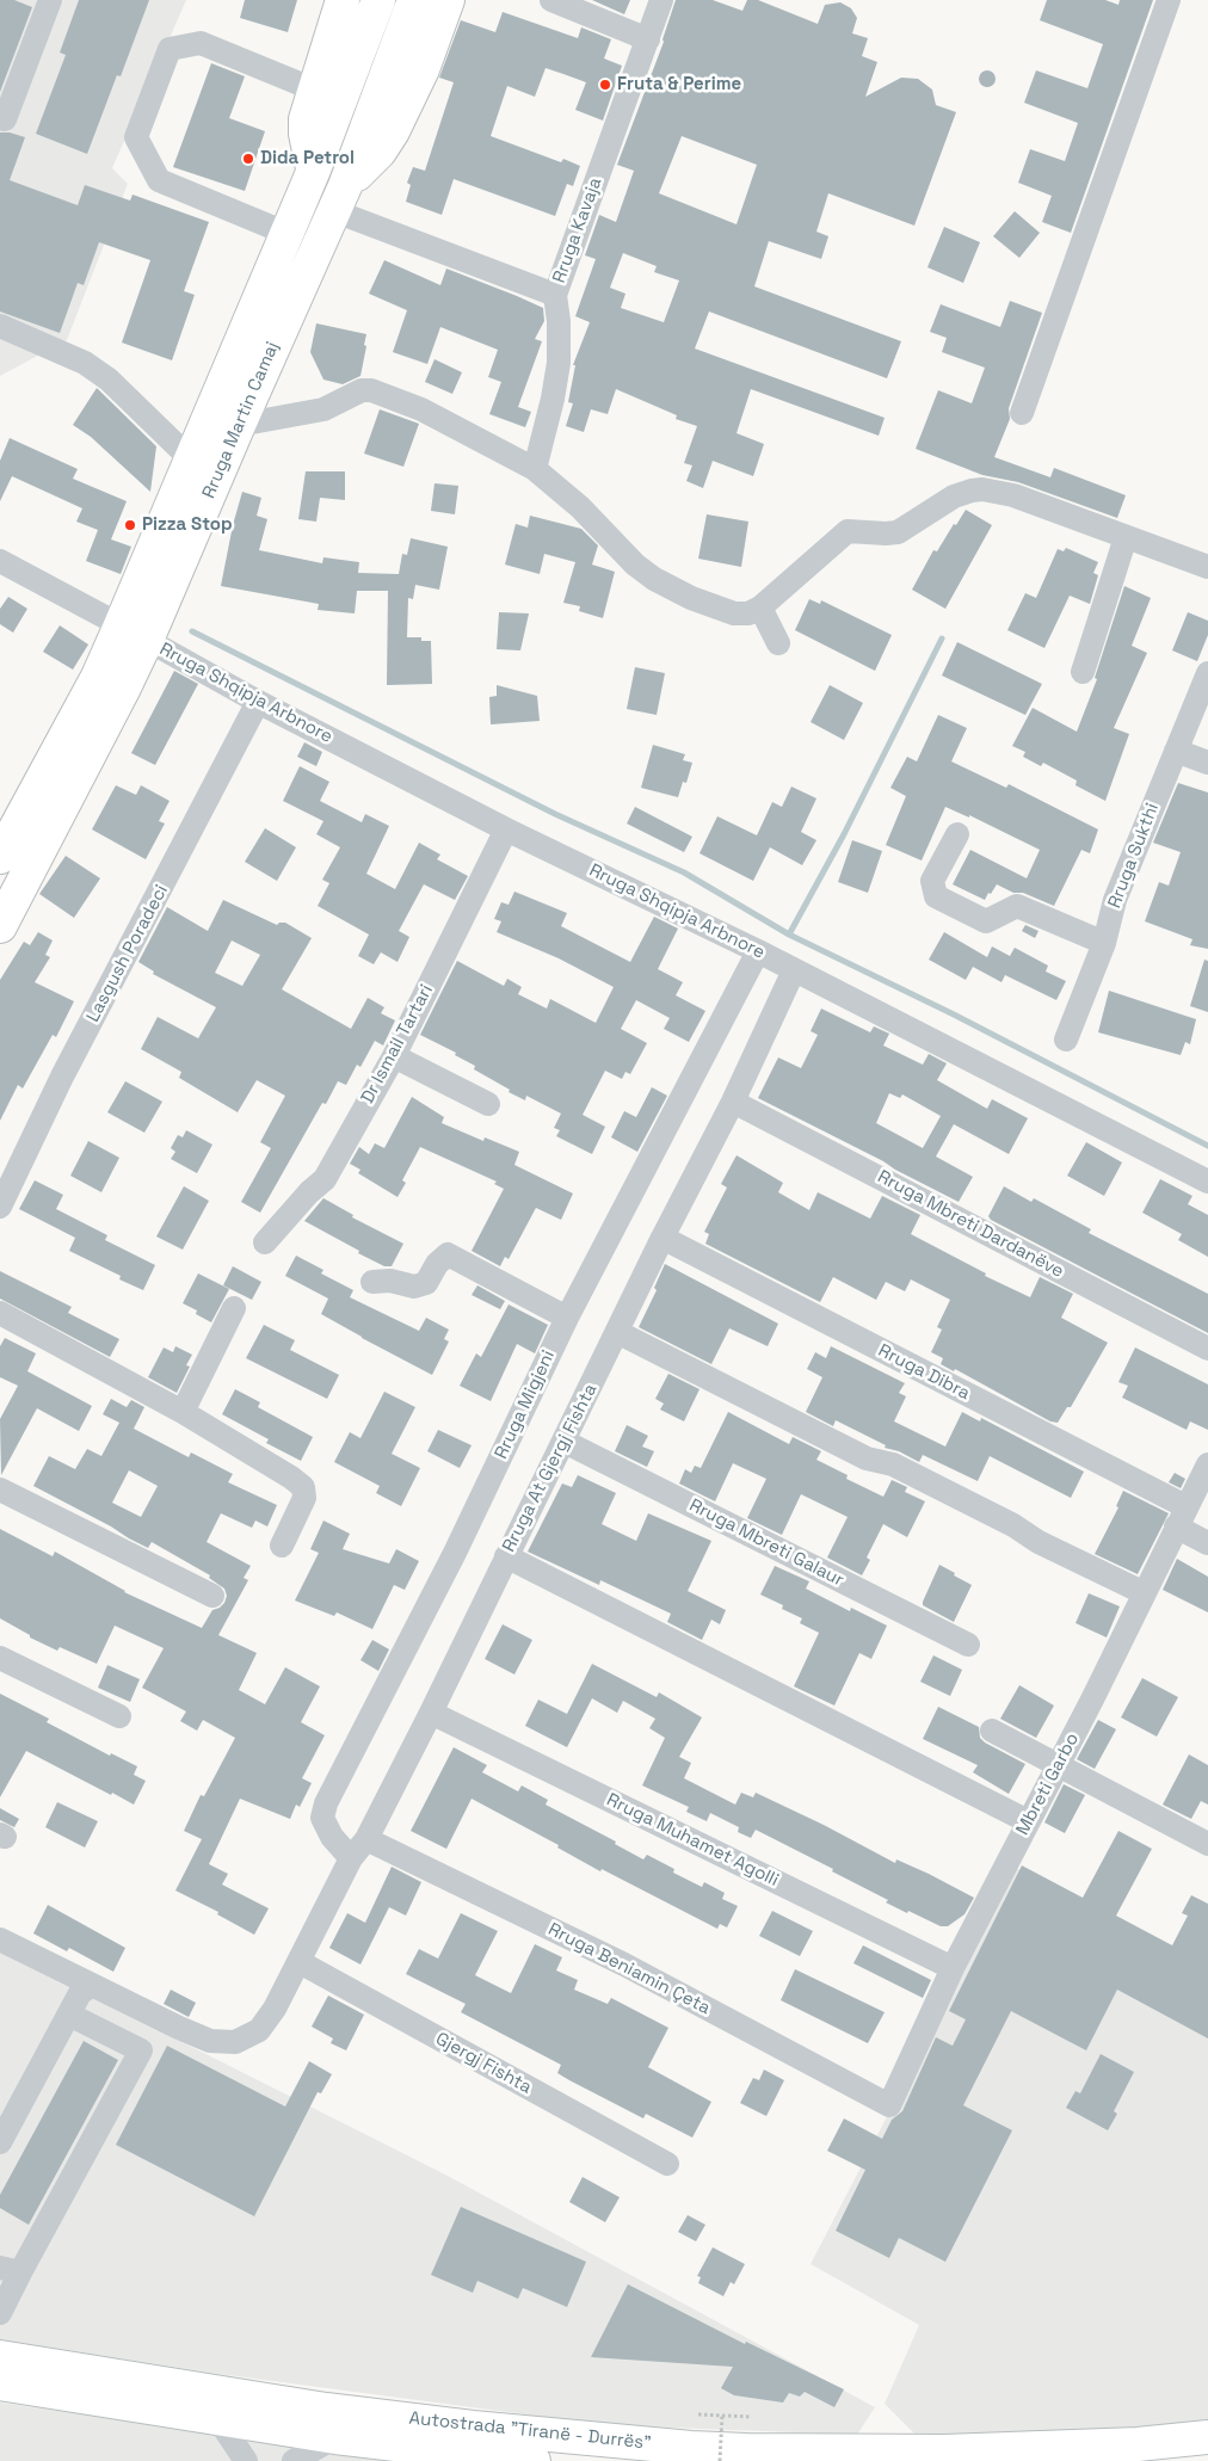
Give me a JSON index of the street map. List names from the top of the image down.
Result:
{
  "streets": {
    "highway": ["Rruga Martin Camaj", "Autostrada \"Tiranë - Durrës\""],
    "street": [
      "Rruga Kavaja",
      "Rruga Shqipja Arbnore",
      "Rruga Sukthi",
      "Lasgush Poradeci",
      "Dr Ismail Tartari",
      "Rruga Mbreti Dardanëve",
      "Rruga Dibra",
      "Rruga Migjeni",
      "Rruga At Gjergj Fishta",
      "Rruga Mbreti Galaur",
      "Mbreti Garbo",
      "Rruga Muhamet Agolli",
      "Rruga Beniamin Çeta",
      "Gjergj Fishta"
    ]
  },
  "crossings": [
    ["Rruga Martin Camaj", "Rruga Shqipja Arbnore"],
    ["Rruga Shqipja Arbnore", "Lasgush Poradeci"],
    ["Rruga Shqipja Arbnore", "Dr Ismail Tartari"],
    ["Rruga Shqipja Arbnore", "Rruga Migjeni"],
    ["Rruga Shqipja Arbnore", "Rruga At Gjergj Fishta"],
    ["Rruga Mbreti Dardanëve", "Rruga At Gjergj Fishta"],
    ["Rruga Dibra", "Rruga At Gjergj Fishta"],
    ["Rruga Dibra", "Mbreti Garbo"],
    ["Rruga Migjeni", "Rruga At Gjergj Fishta"],
    ["Rruga At Gjergj Fishta", "Rruga Mbreti Galaur"],
    ["Rruga At Gjergj Fishta", "Rruga Muhamet Agolli"],
    ["Rruga At Gjergj Fishta", "Rruga Beniamin Çeta"],
    ["Rruga At Gjergj Fishta", "Gjergj Fishta"],
    ["Mbreti Garbo", "Rruga Muhamet Agolli"],
    ["Mbreti Garbo", "Rruga Beniamin Çeta"]
  ],
  "places": ["Fruta & Perime", "Dida Petrol", "Pizza Stop"]
}
